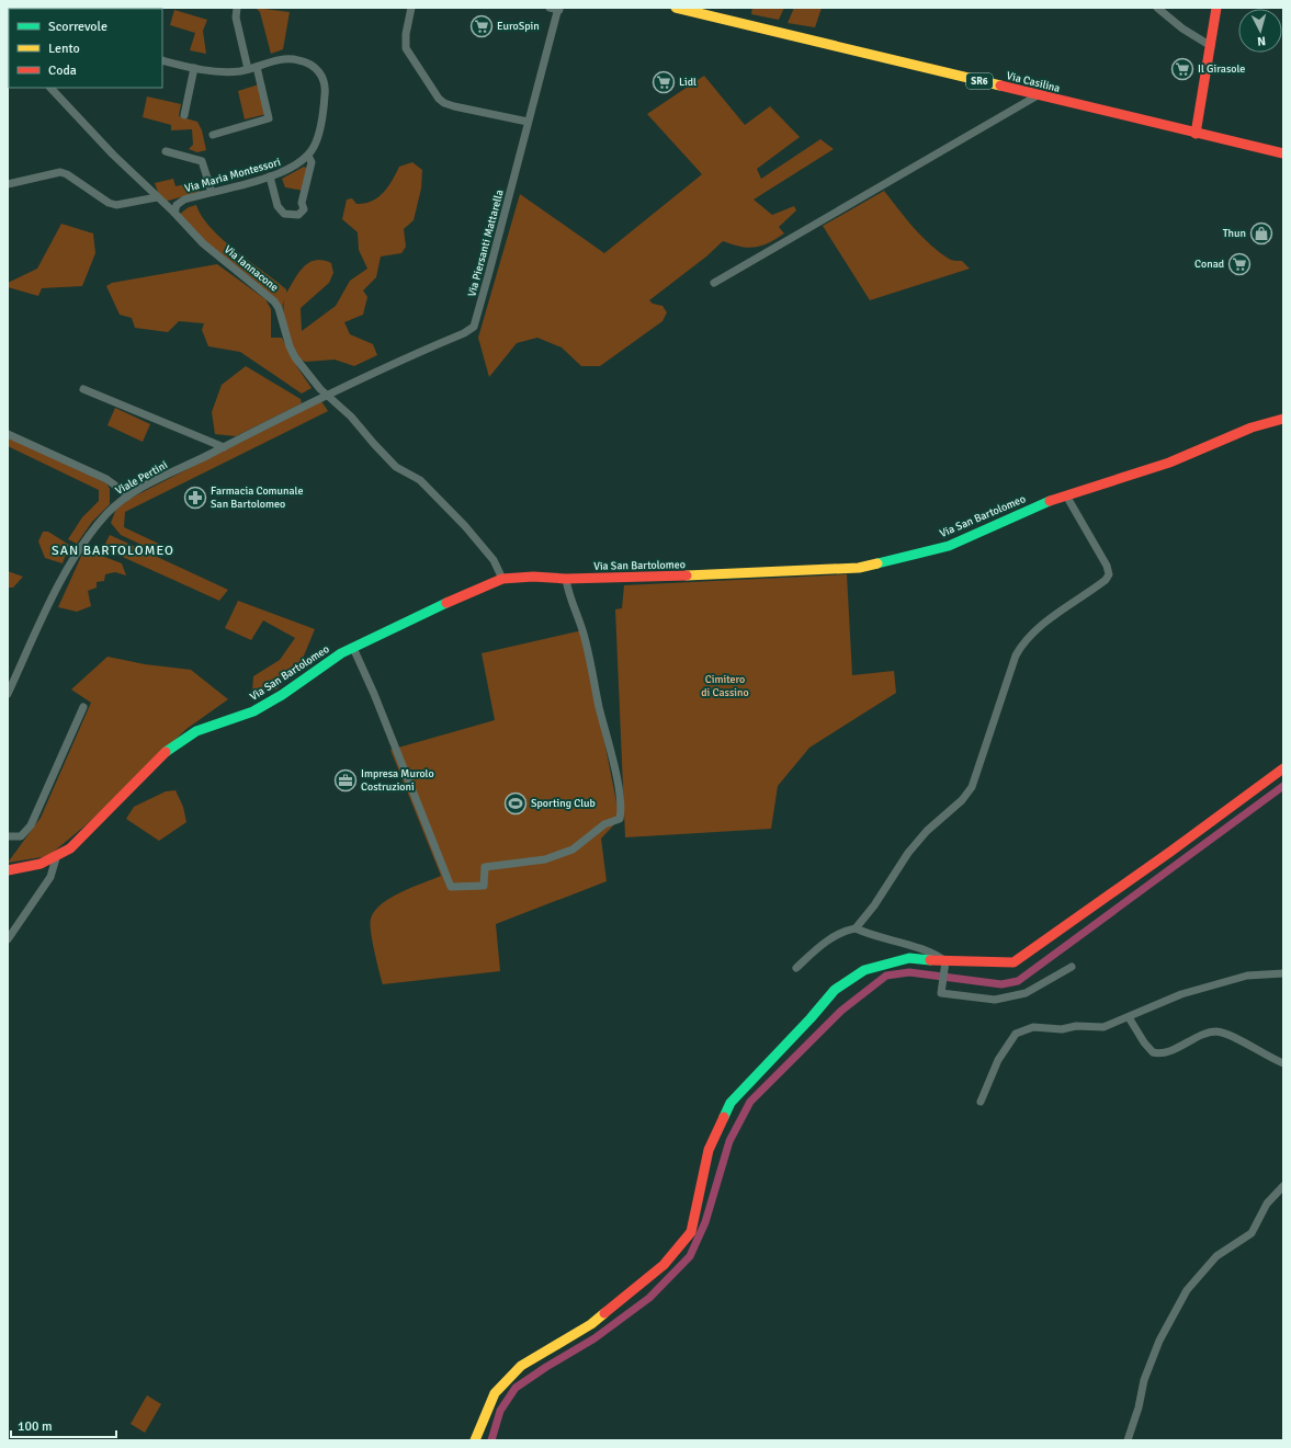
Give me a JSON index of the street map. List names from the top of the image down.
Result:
{
  "streets": {
    "street": [
      "SR6",
      "Via Casilina",
      "Via Maria Montessori",
      "Via Piersanti Mattarella",
      "Via Iannacone",
      "Viale Pertini",
      "Via San Bartolomeo"
    ]
  },
  "crossings": [
    ["Via Maria Montessori", "Via Iannacone"],
    ["Via Piersanti Mattarella", "Via Iannacone"],
    ["Via Piersanti Mattarella", "Viale Pertini"],
    ["Via Iannacone", "Viale Pertini"],
    ["Via Iannacone", "Via San Bartolomeo"]
  ],
  "districts": ["SAN BARTOLOMEO"],
  "parks": ["Cimitero di Cassino"],
  "places": {
    "supermarket": [
      "EuroSpin",
      "Il Girasole",
      "Lidl",
      "Conad"
    ],
    "shop": ["Thun"],
    "pharmacy": ["Farmacia Comunale San Bartolomeo"],
    "office": ["Impresa Murolo Costruzioni"],
    "sports": ["Sporting Club"]
  },
  "legend": ["Scorrevole", "Lento", "Coda"],
  "scale_bar": "100 m",
  "north": "bottom"
}
